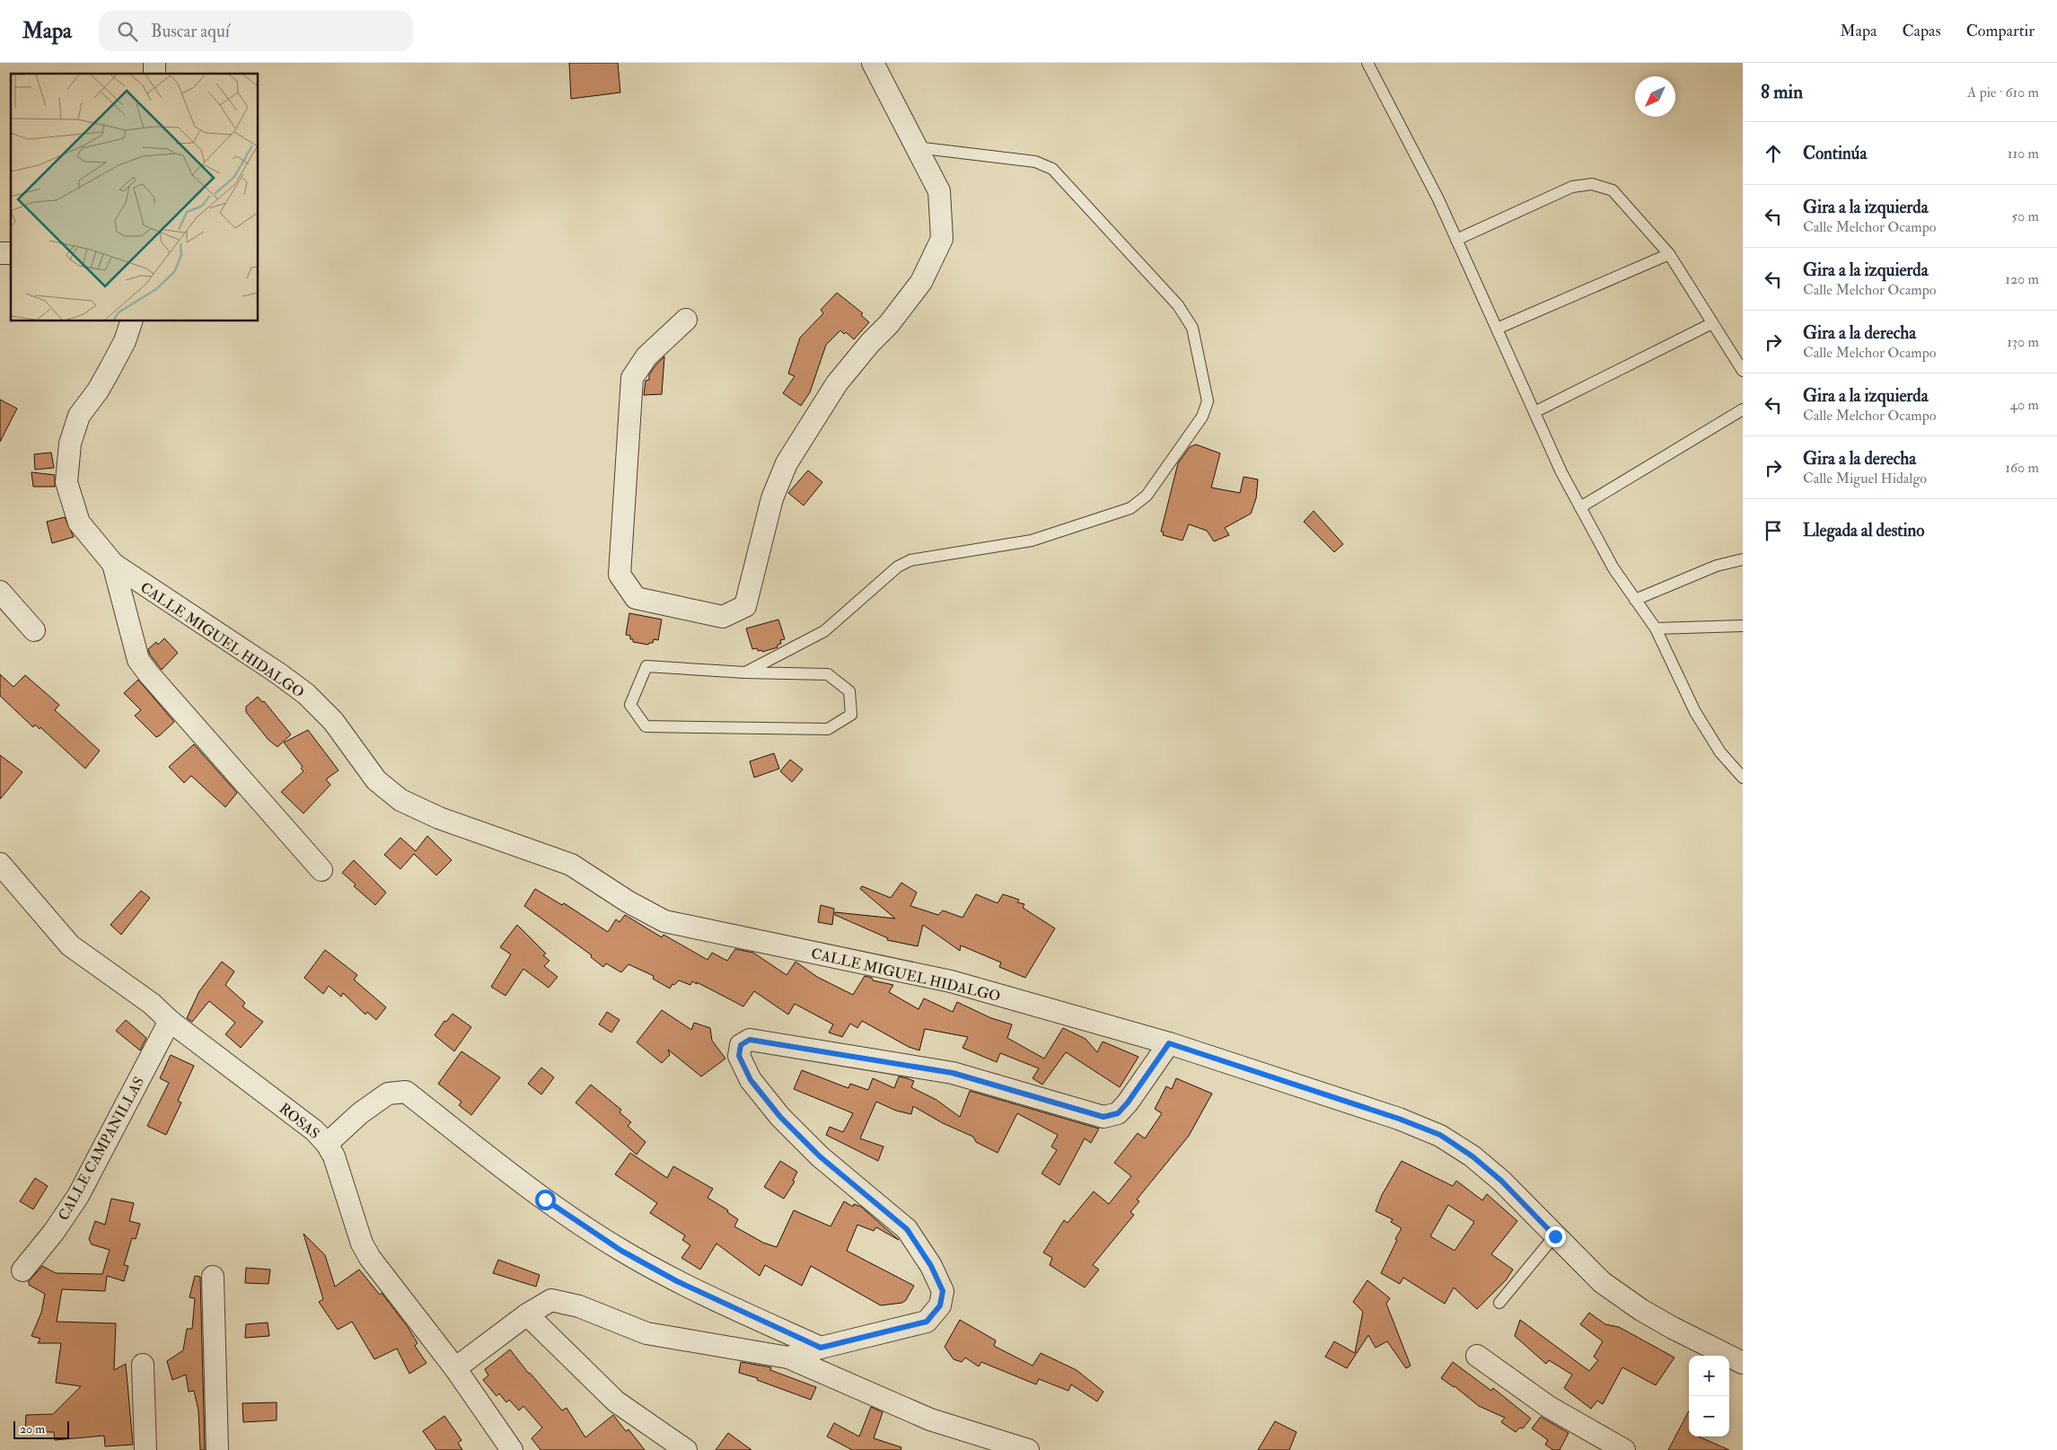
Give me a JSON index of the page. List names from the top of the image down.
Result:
{
  "streets": {
    "street": ["CALLE MIGUEL HIDALGO", "ROSAS", "CALLE CAMPANILLAS"]
  },
  "crossings": [
    ["ROSAS", "CALLE CAMPANILLAS"]
  ],
  "scale_bar": "20 m",
  "north": "bottom left",
  "page": {
    "header": "Mapa",
    "search": "Buscar aquí",
    "nav": ["Mapa", "Capas", "Compartir"],
    "heading": ["8 min", "A pie · 610 m"],
    "list": [
      ["Continúa", "110 m"],
      ["Gira a la izquierda", "Calle Melchor Ocampo", "50 m"],
      ["Gira a la izquierda", "Calle Melchor Ocampo", "120 m"],
      ["Gira a la derecha", "Calle Melchor Ocampo", "130 m"],
      ["Gira a la izquierda", "Calle Melchor Ocampo", "40 m"],
      ["Gira a la derecha", "Calle Miguel Hidalgo", "160 m"],
      "Llegada al destino"
    ],
    "map_buttons": ["+", "−"],
    "scale": "20 m"
  }
}
